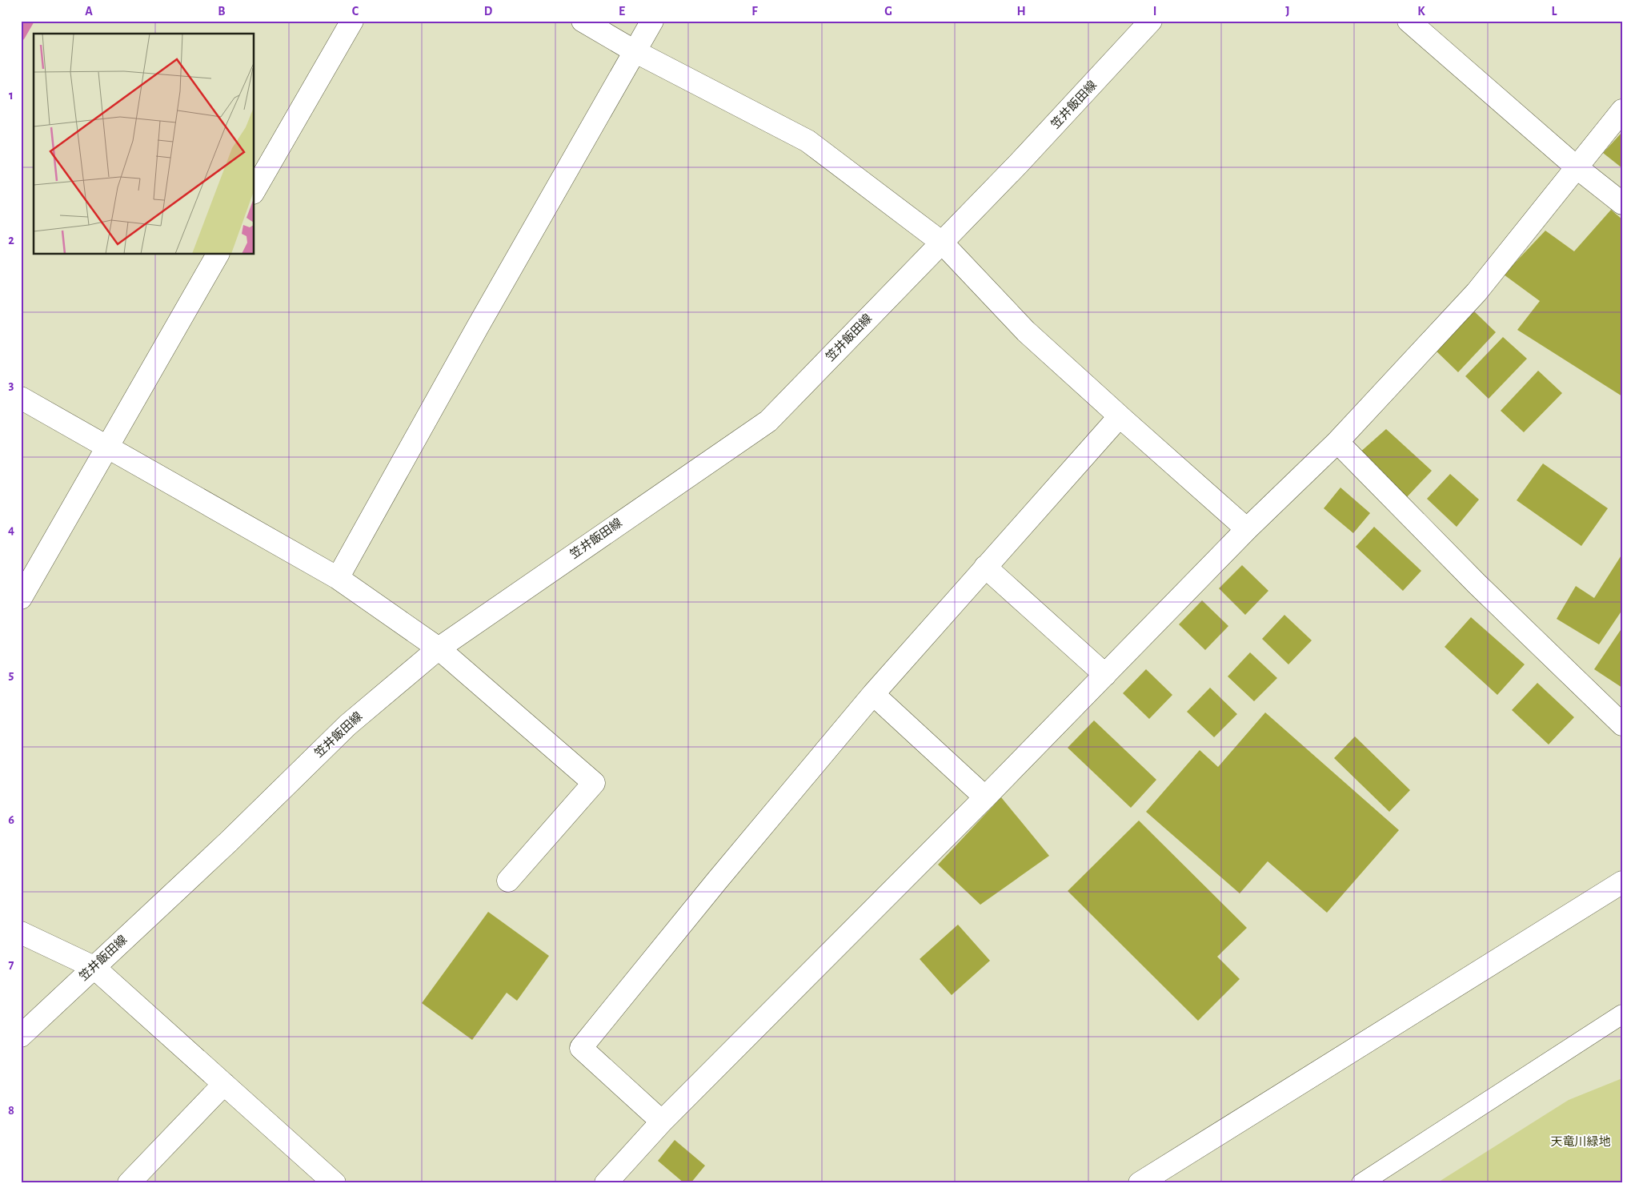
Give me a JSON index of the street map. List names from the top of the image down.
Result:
{
  "streets": {
    "street": ["笠井飯田線"]
  },
  "parks": ["天竜川緑地"],
  "grid": {
    "columns": [
      "A",
      "B",
      "C",
      "D",
      "E",
      "F",
      "G",
      "H",
      "I",
      "J",
      "K",
      "L"
    ],
    "rows": [
      "1",
      "2",
      "3",
      "4",
      "5",
      "6",
      "7",
      "8"
    ]
  }
}
